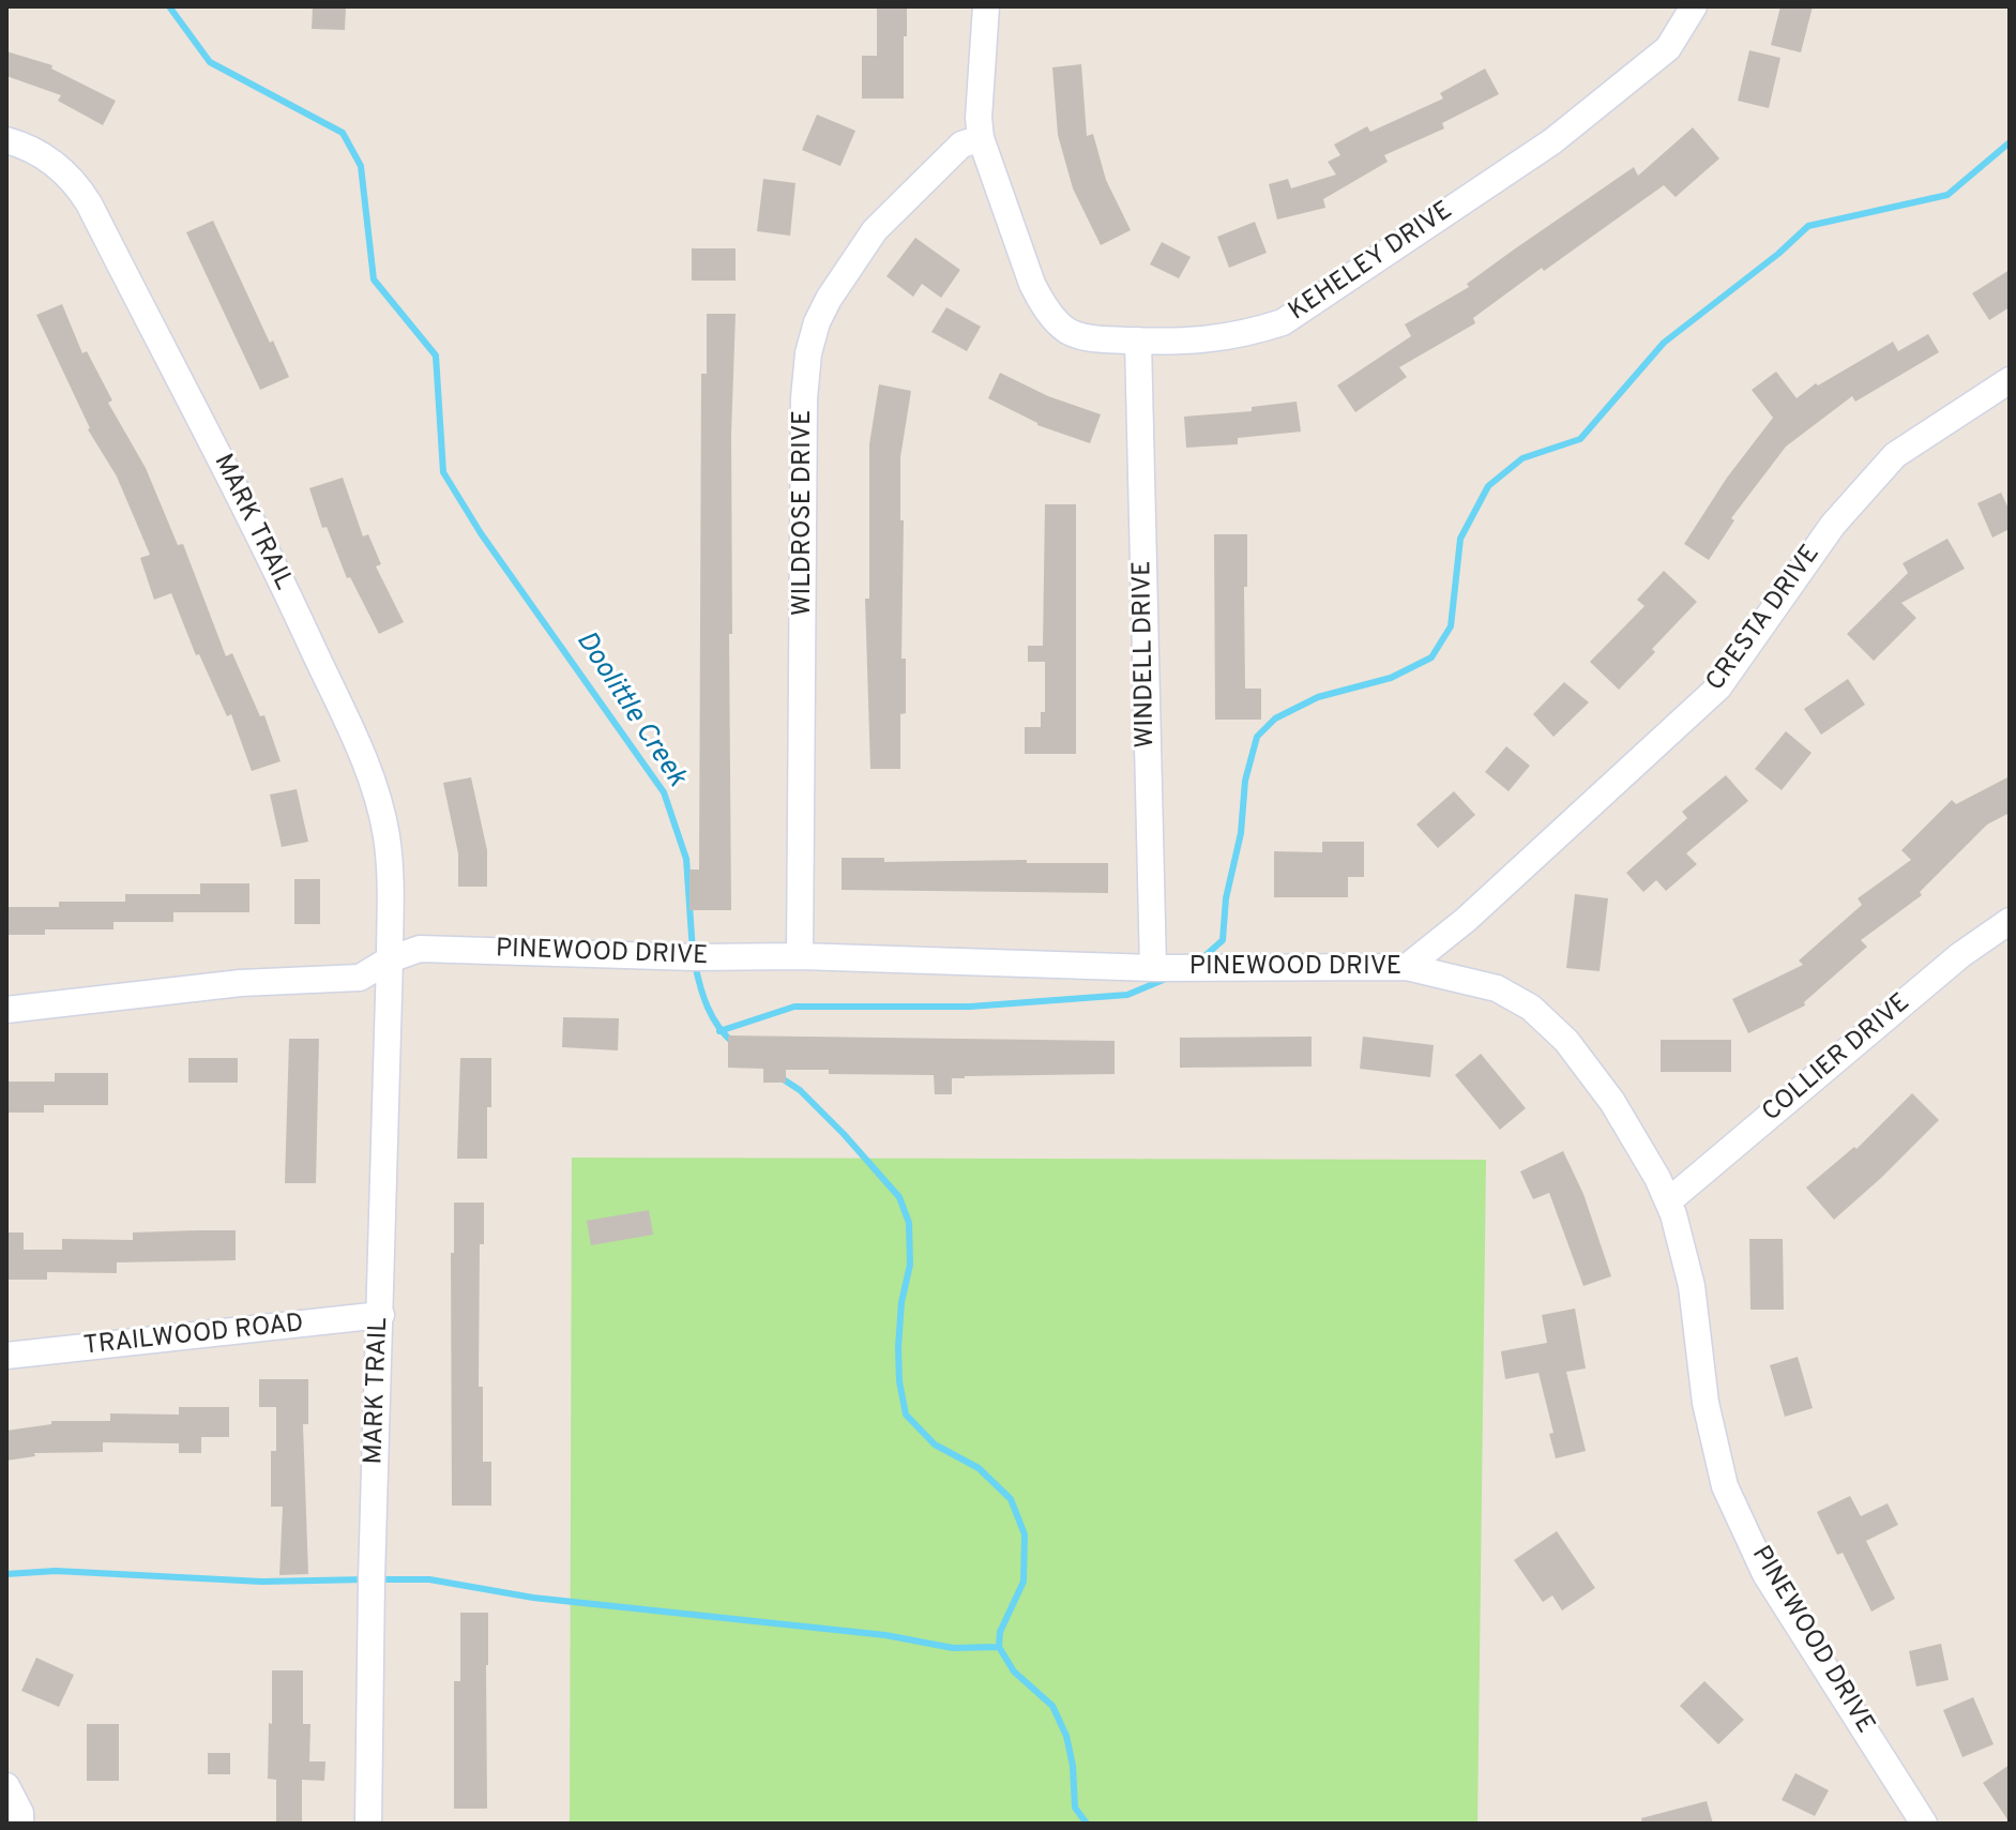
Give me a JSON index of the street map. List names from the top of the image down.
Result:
{
  "streets": {
    "street": [
      "KEHELEY DRIVE",
      "WILDROSE DRIVE",
      "MARK TRAIL",
      "CRESTA DRIVE",
      "WINDELL DRIVE",
      "PINEWOOD DRIVE",
      "COLLIER DRIVE",
      "TRAILWOOD ROAD"
    ]
  },
  "crossings": [
    ["KEHELEY DRIVE", "WILDROSE DRIVE"],
    ["KEHELEY DRIVE", "WINDELL DRIVE"],
    ["WILDROSE DRIVE", "PINEWOOD DRIVE"],
    ["MARK TRAIL", "PINEWOOD DRIVE"],
    ["MARK TRAIL", "TRAILWOOD ROAD"],
    ["CRESTA DRIVE", "PINEWOOD DRIVE"],
    ["WINDELL DRIVE", "PINEWOOD DRIVE"],
    ["PINEWOOD DRIVE", "COLLIER DRIVE"]
  ],
  "water": ["Doolittle Creek"]
}
